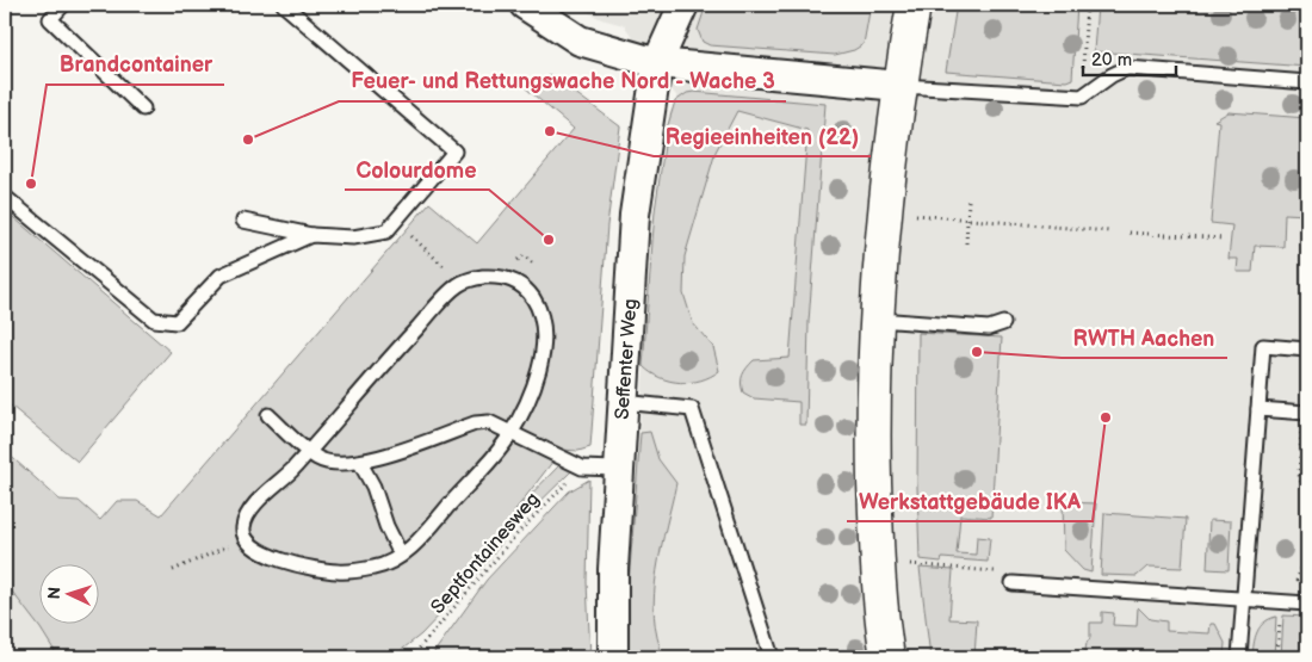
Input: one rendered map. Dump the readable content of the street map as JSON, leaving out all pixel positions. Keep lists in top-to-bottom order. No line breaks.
{"streets":{"street":["Seffenter Weg"],"path":["Septfontainesweg"]},"places":["Regieeinheiten (22)","Feuer- und Rettungswache Nord - Wache 3","Brandcontainer","Colourdome","RWTH Aachen","Werkstattgebäude IKA"],"scale_bar":"20 m","north":"left"}
